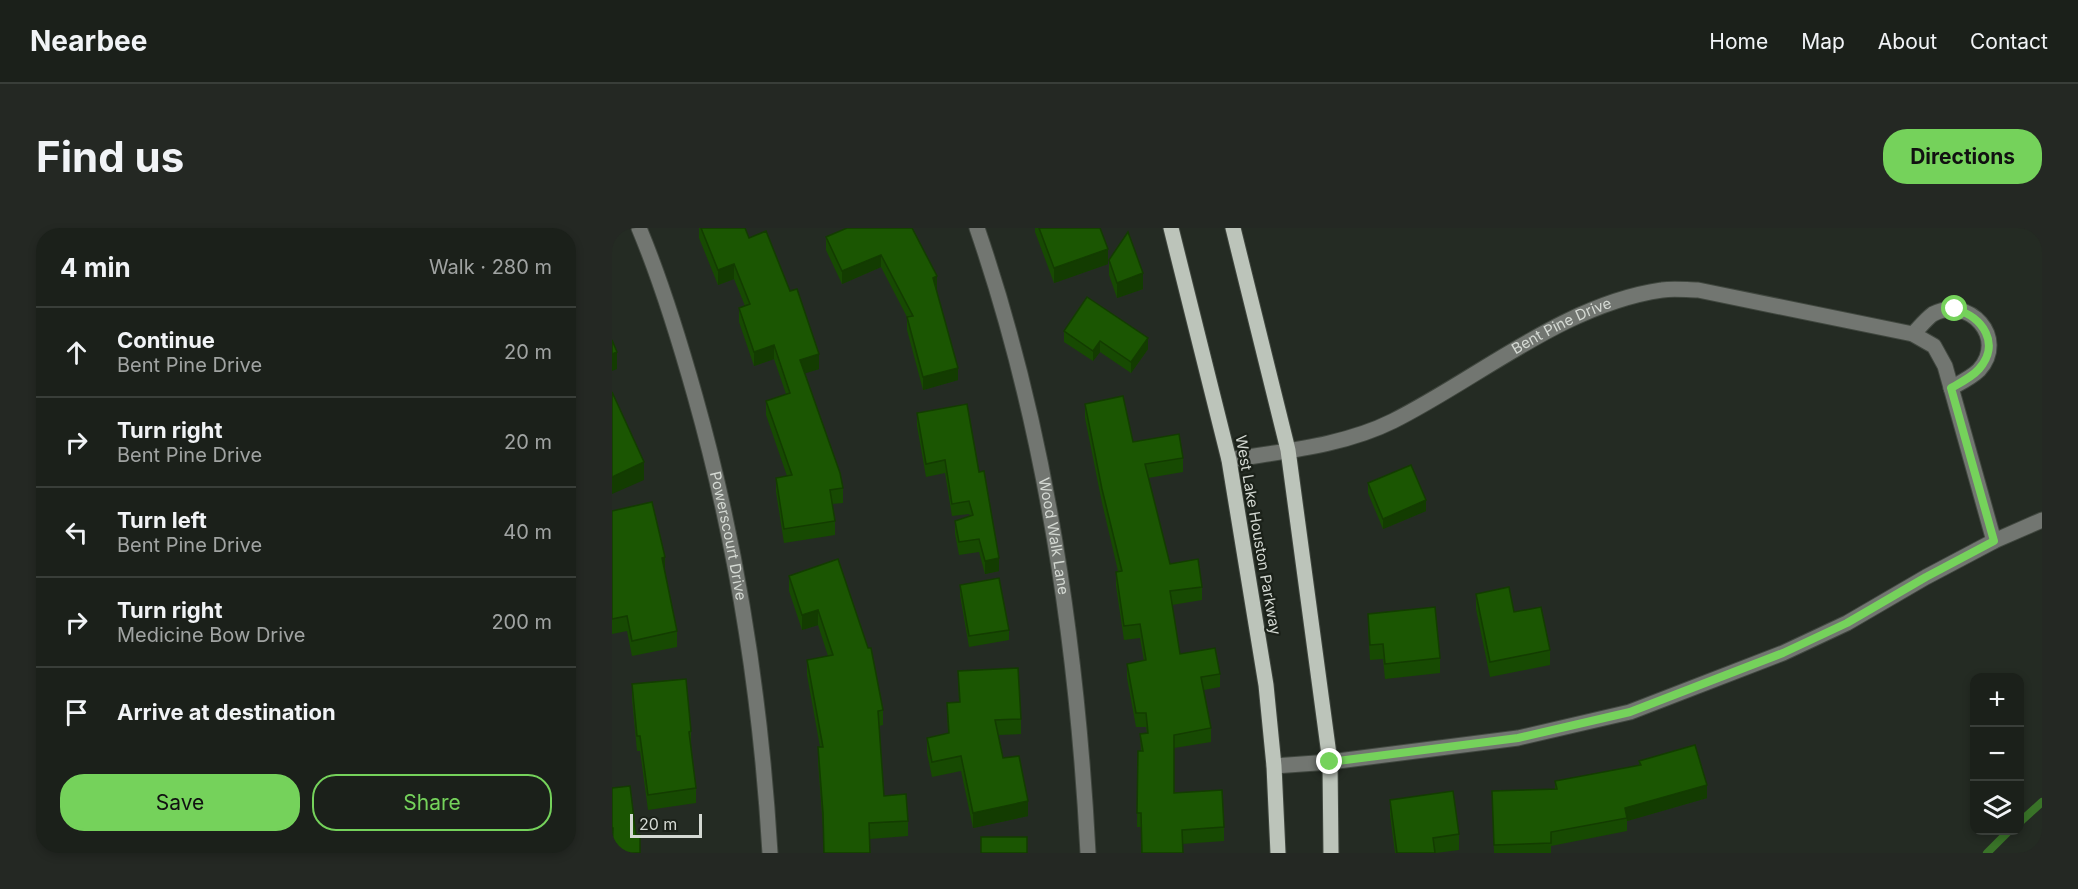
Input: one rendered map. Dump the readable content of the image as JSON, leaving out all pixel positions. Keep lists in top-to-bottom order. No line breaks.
{"streets":{"main road":["West Lake Houston Parkway"],"street":["Bent Pine Drive","Powerscourt Drive","Wood Walk Lane"]},"crossings":[["Bent Pine Drive","West Lake Houston Parkway"]],"scale_bar":"20 m","page":{"header":"Nearbee","nav":["Home","Map","About","Contact"],"buttons":["Directions",["Save","Share"]],"title":"Find us","heading":["4 min","Walk · 280 m"],"list":[["Continue","Bent Pine Drive","20 m"],["Turn right","Bent Pine Drive","20 m"],["Turn left","Bent Pine Drive","40 m"],["Turn right","Medicine Bow Drive","200 m"],"Arrive at destination"],"map_buttons":["+","−"],"scale":"20 m"}}
